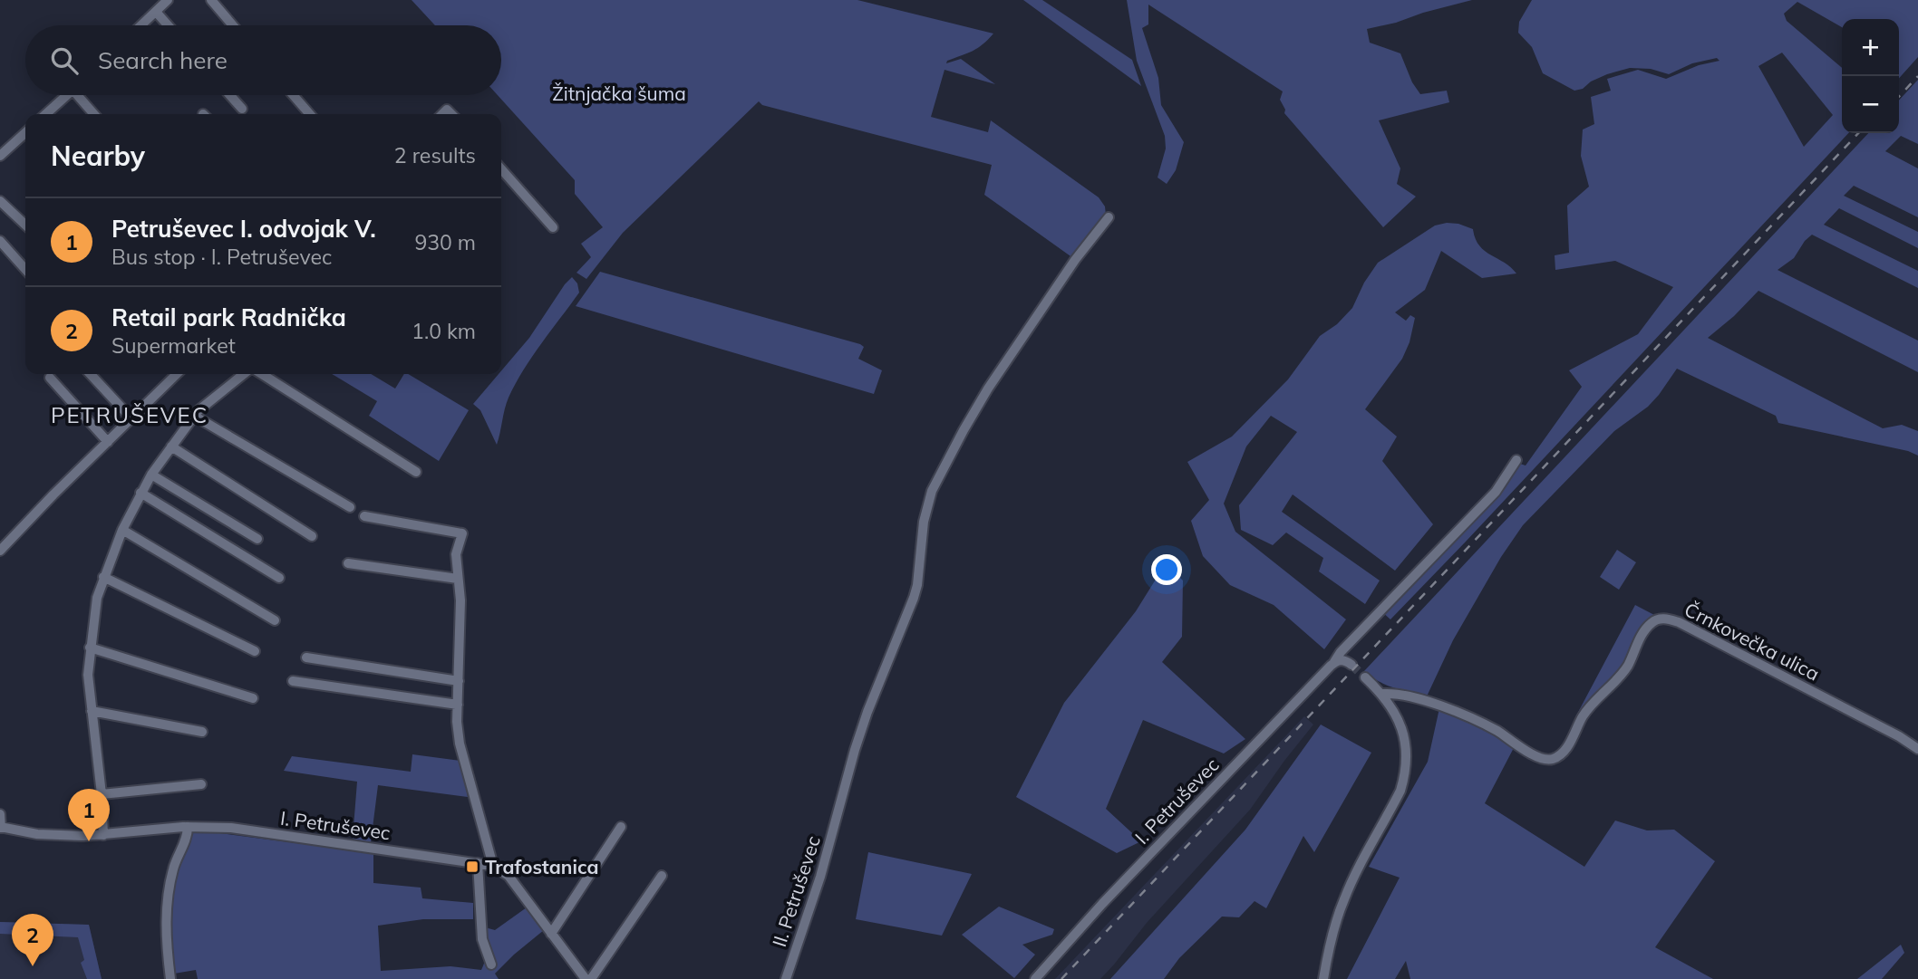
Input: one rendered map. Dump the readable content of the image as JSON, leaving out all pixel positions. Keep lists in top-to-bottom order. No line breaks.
{"streets":{"street":["Črnkovečka ulica","I. Petruševec","II. Petruševec"]},"districts":["PETRUŠEVEC"],"parks":["Žitnjačka šuma"],"places":{"transit":["Trafostanica"]},"page":{"map_buttons":["+","−"],"search":"Search here","heading":["Nearby","2 results"],"list":[{"mark":"1","name":"Petruševec I. odvojak V.","note":"Bus stop · I. Petruševec","value":"930 m"},{"mark":"2","name":"Retail park Radnička","note":"Supermarket","value":"1.0 km"}],"pins":["1","2"]}}
